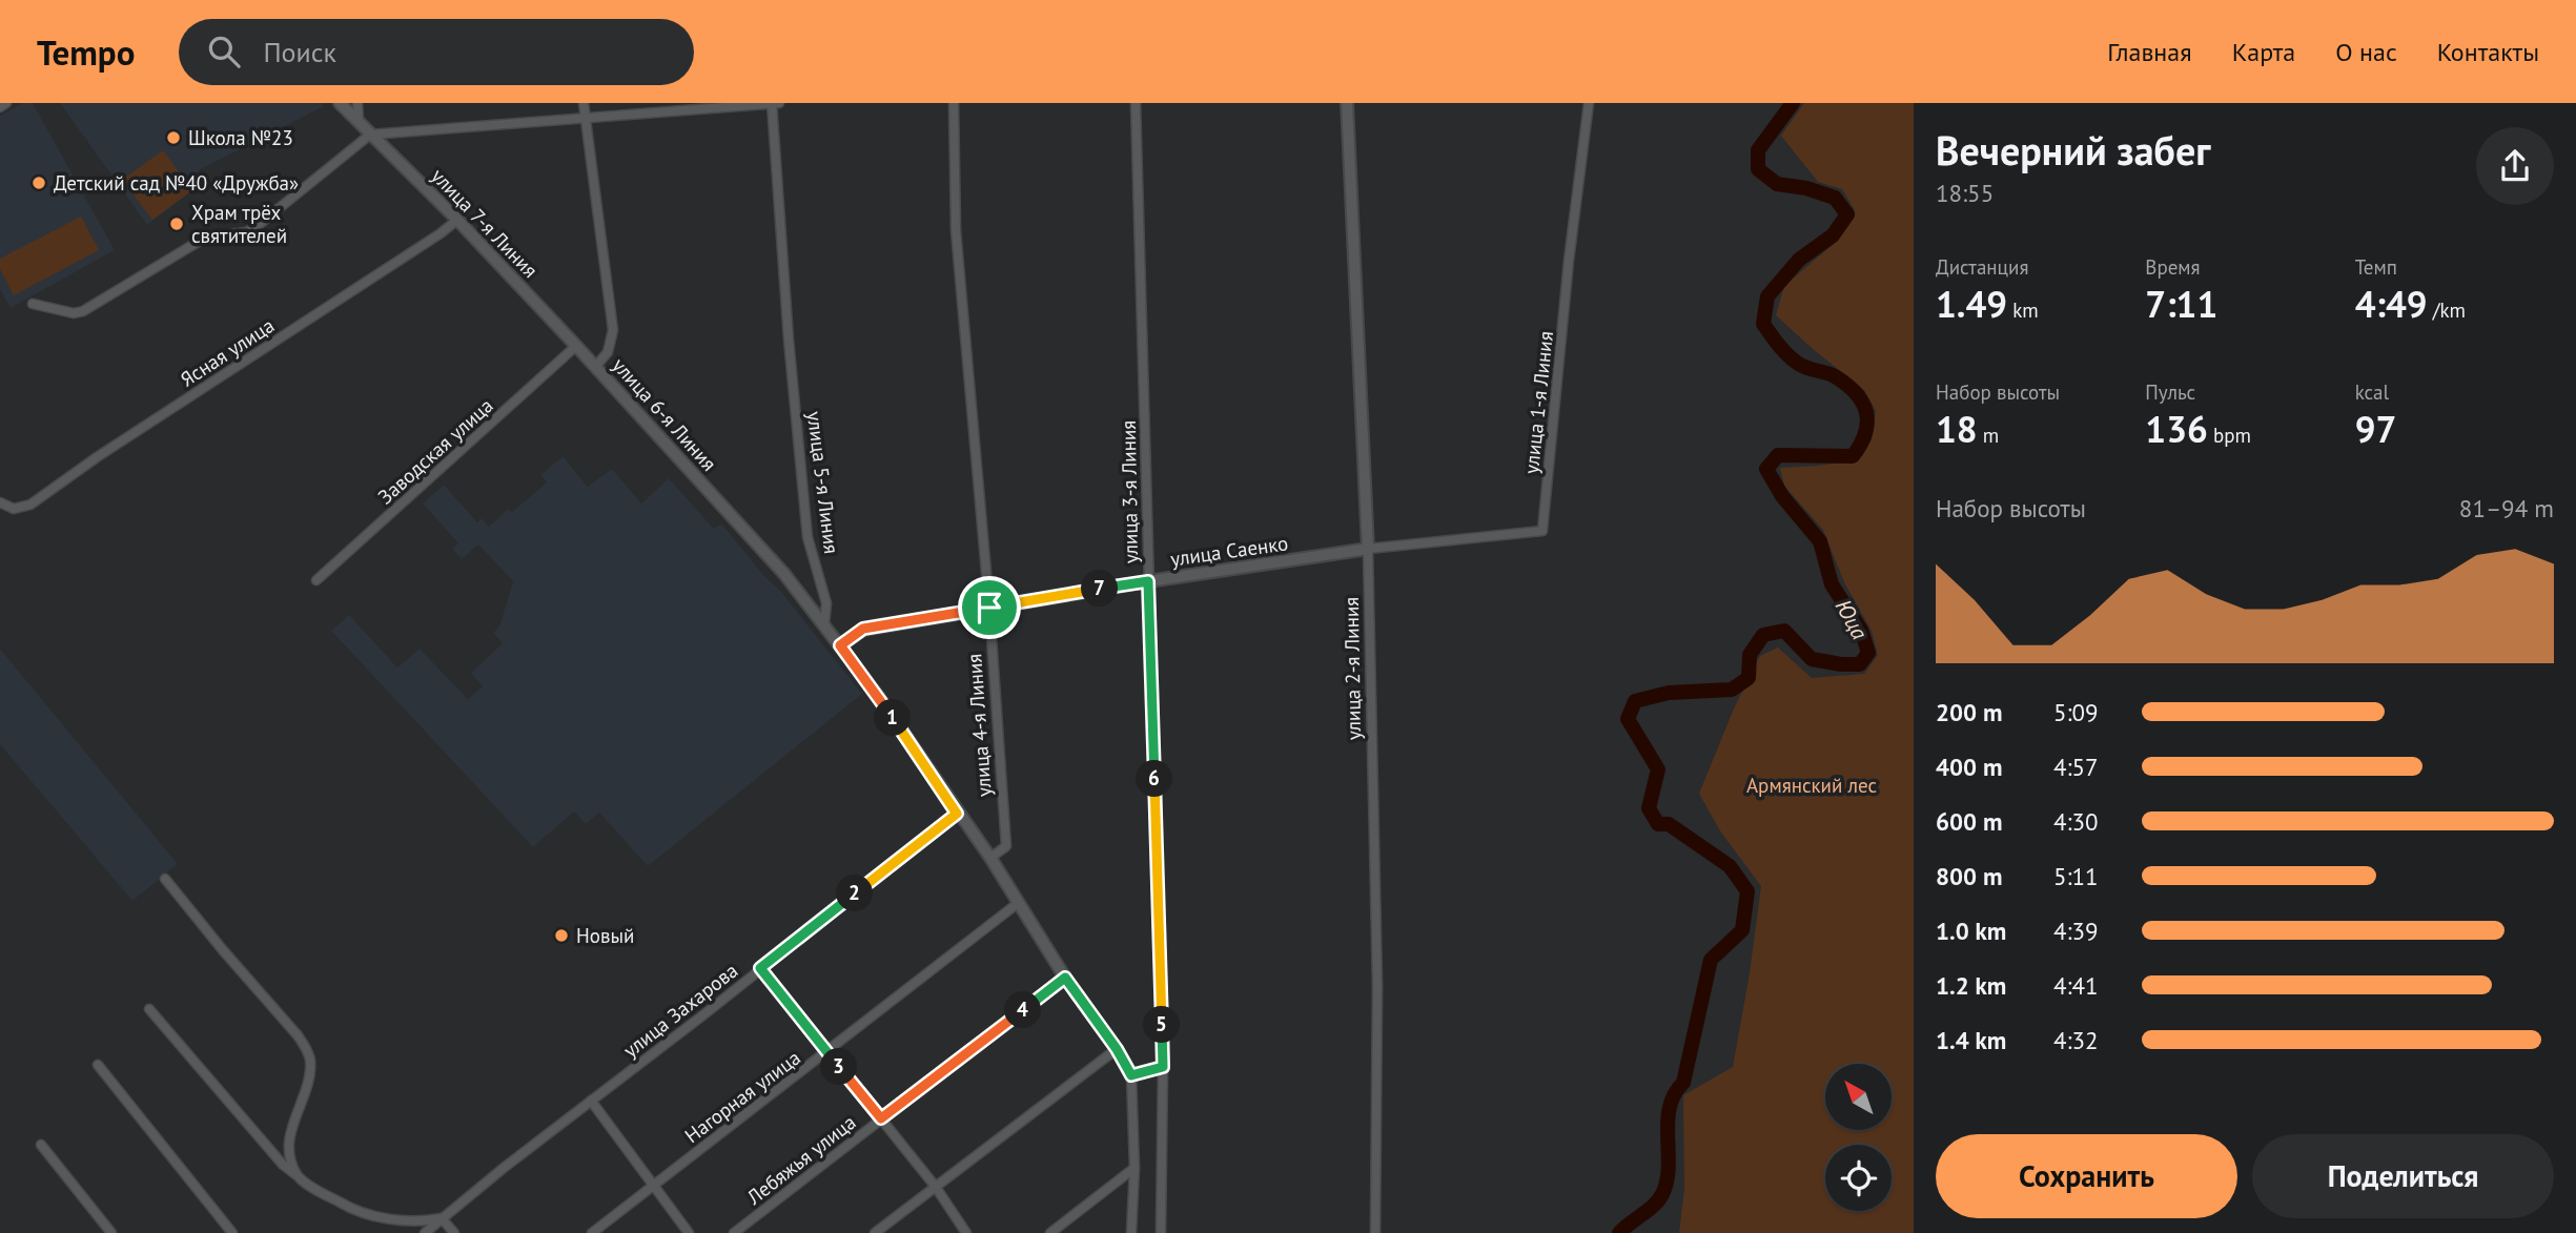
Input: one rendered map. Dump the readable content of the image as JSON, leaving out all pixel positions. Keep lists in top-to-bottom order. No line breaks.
{"streets":{"street":["улица 7-я Линия","Ясная улица","улица 1-я Линия","улица 6-я Линия","Заводская улица","улица 5-я Линия","улица 3-я Линия","улица Саенко","улица 2-я Линия","улица 4-я Линия","улица Захарова","Нагорная улица","Лебяжья улица"]},"crossings":[["улица 7-я Линия","Ясная улица"],["улица 7-я Линия","улица 6-я Линия"],["улица 7-я Линия","Заводская улица"],["улица 1-я Линия","улица Саенко"],["улица 1-я Линия","улица 2-я Линия"],["улица 6-я Линия","улица 5-я Линия"],["улица 3-я Линия","улица Саенко"],["улица Саенко","улица 2-я Линия"],["улица Саенко","улица 4-я Линия"]],"water":["Юца"],"parks":["Армянский лес"],"places":["Школа №23","Детский сад №40 «Дружба»","Храм трёх святителей","Новый"],"north":"top left","page":{"header":"Tempo","search":"Поиск","nav":["Главная","Карта","О нас","Контакты"],"heading":["Вечерний забег","18:55"],"stats":[["Дистанция","1.49 km"],["Время","7:11"],["Темп","4:49 /km"],["Набор высоты","18 m"],["Пульс","136 bpm"],["kcal","97"]],"chart":["Набор высоты","81–94 m"],"pins":["7","1","6","2","4","5","3"],"list":[{"name":"200 m","note":"5:09"},{"name":"400 m","note":"4:57"},{"name":"600 m","note":"4:30"},{"name":"800 m","note":"5:11"},{"name":"1.0 km","note":"4:39"},{"name":"1.2 km","note":"4:41"},{"name":"1.4 km","note":"4:32"}],"buttons":["Сохранить","Поделиться"]}}
